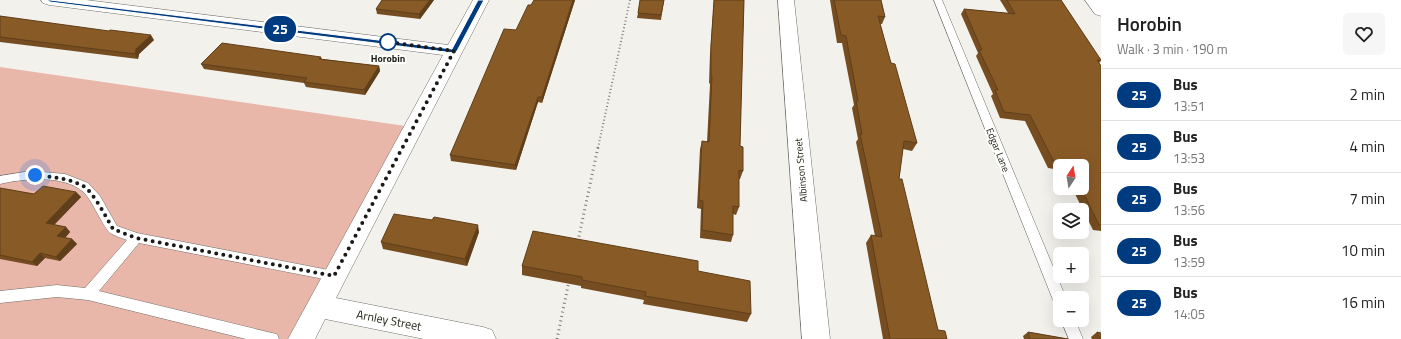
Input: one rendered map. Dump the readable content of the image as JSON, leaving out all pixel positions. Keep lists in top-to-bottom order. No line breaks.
{"streets":{"street":["Albinson Street","Arnley Street"],"lane":["Edgar Lane"]},"places":["Horobin"],"lines":["bus line 25"],"north":"top","page":{"on_map":"25","heading":["Horobin","Walk · 3 min · 190 m"],"list":[{"mark":"25","name":"Bus","note":"13:51","value":"2 min"},{"mark":"25","name":"Bus","note":"13:53","value":"4 min"},{"mark":"25","name":"Bus","note":"13:56","value":"7 min"},{"mark":"25","name":"Bus","note":"13:59","value":"10 min"},{"mark":"25","name":"Bus","note":"14:05","value":"16 min"}],"map_buttons":["+","−"]}}
